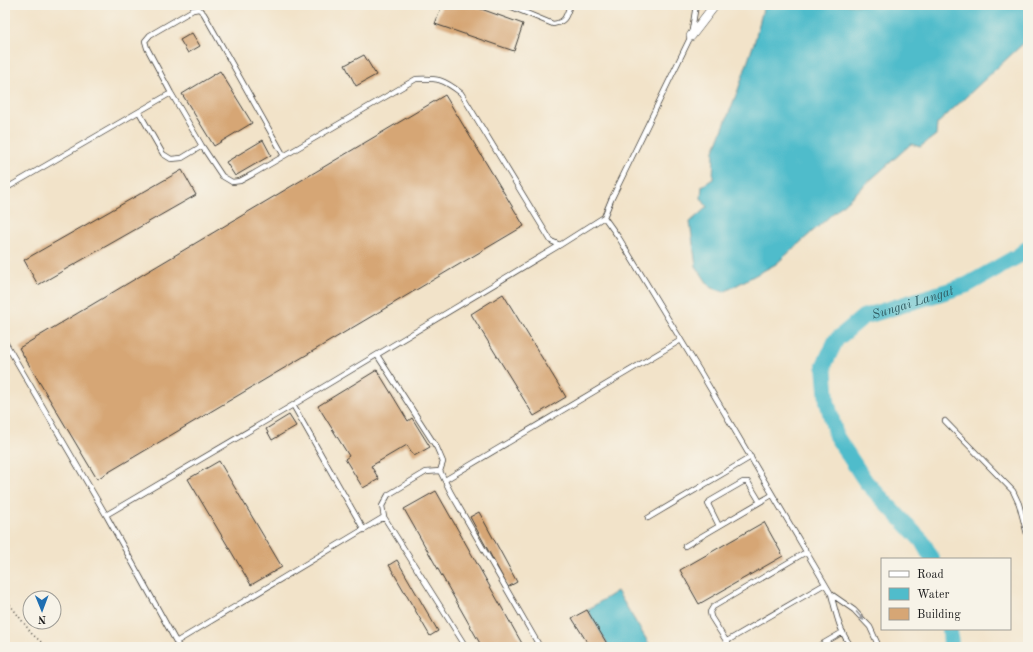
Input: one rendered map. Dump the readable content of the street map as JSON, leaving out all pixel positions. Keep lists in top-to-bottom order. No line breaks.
{"water":["Sungai Langat"],"legend":["Road","Water","Building"],"north":"bottom"}
